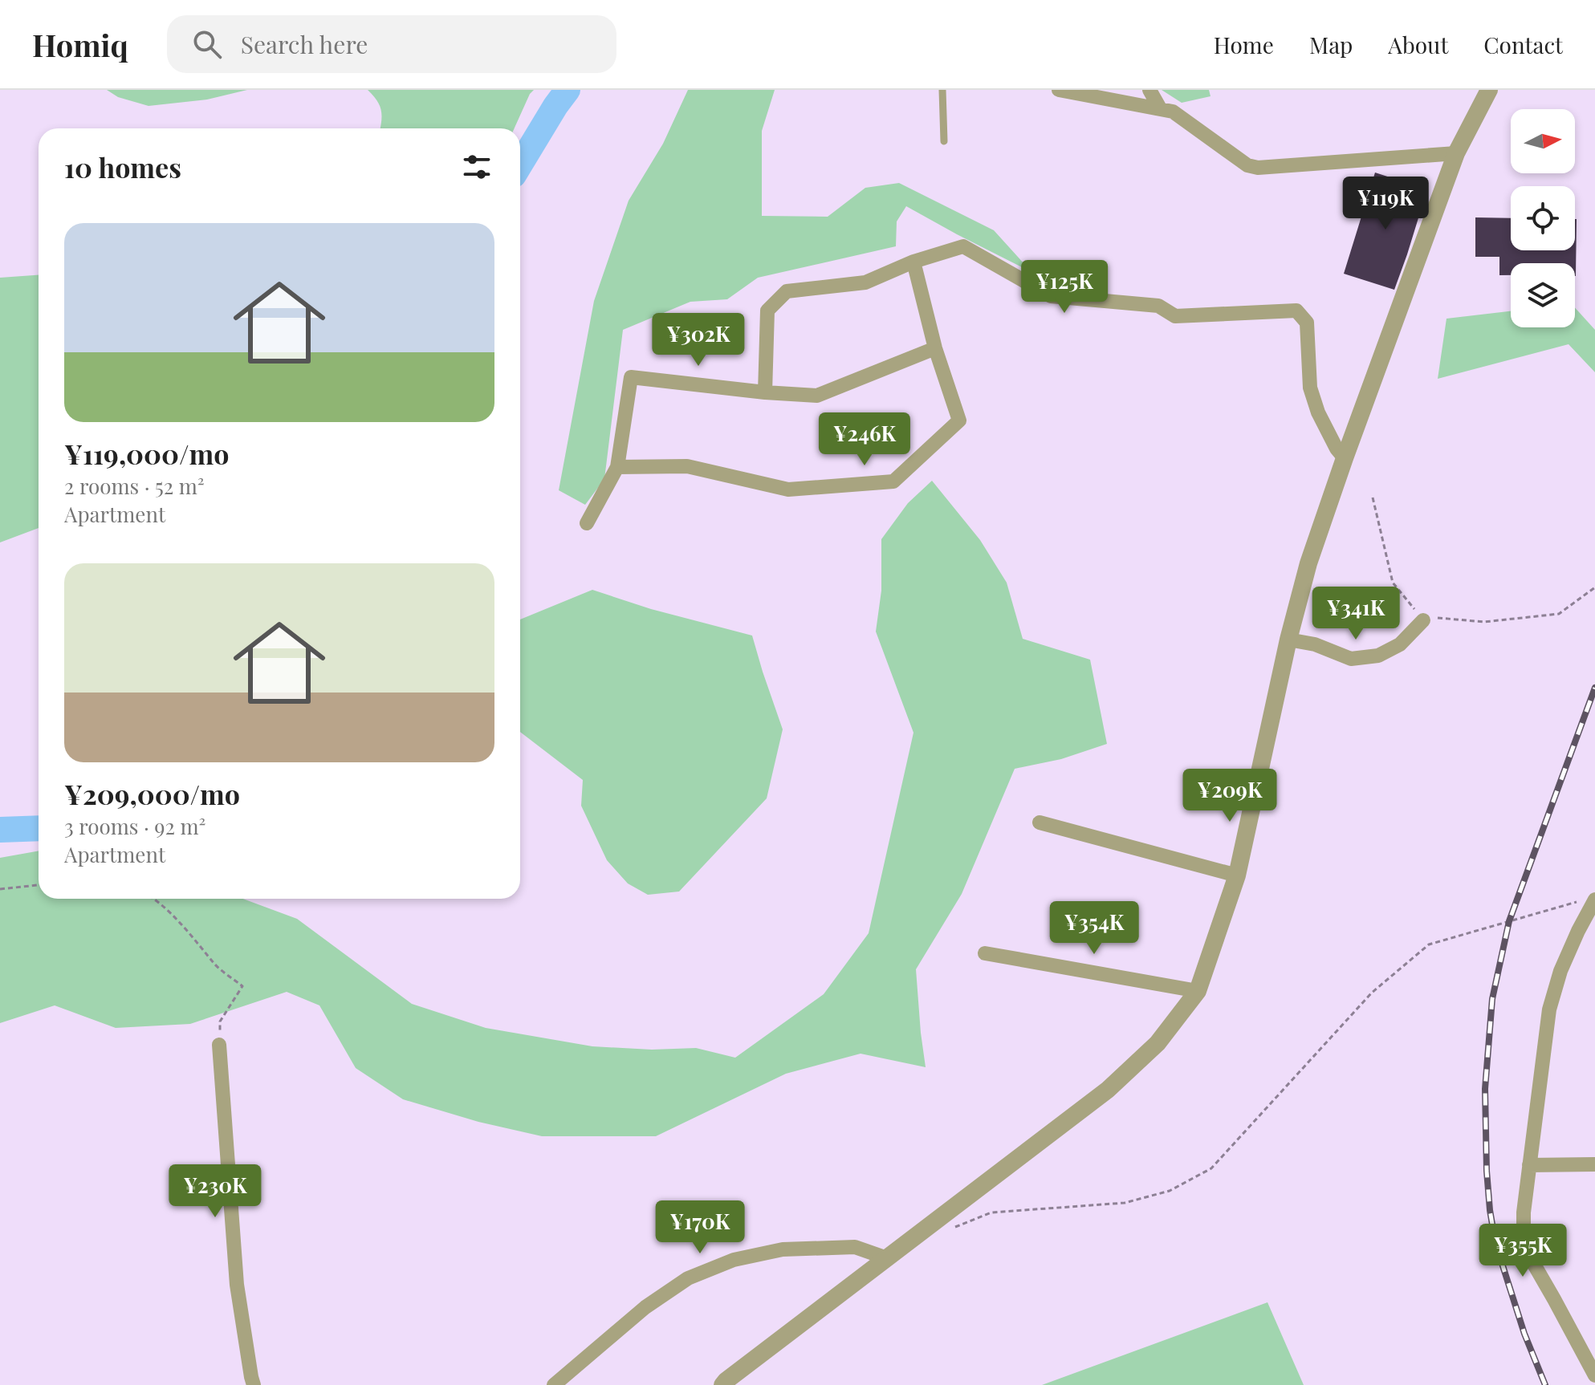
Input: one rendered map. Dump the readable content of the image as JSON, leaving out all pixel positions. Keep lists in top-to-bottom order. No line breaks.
{"north":"right","page":{"header":"Homiq","search":"Search here","nav":["Home","Map","About","Contact"],"heading":"10 homes","price":["¥119K","¥125K","¥302K","¥246K","¥341K","¥209K","¥354K","¥230K","¥170K","¥355K"],"list":[{"name":"¥119,000/mo","note":"2 rooms · 52 m² · Apartment"},{"name":"¥209,000/mo","note":"3 rooms · 92 m² · Apartment"}]}}
